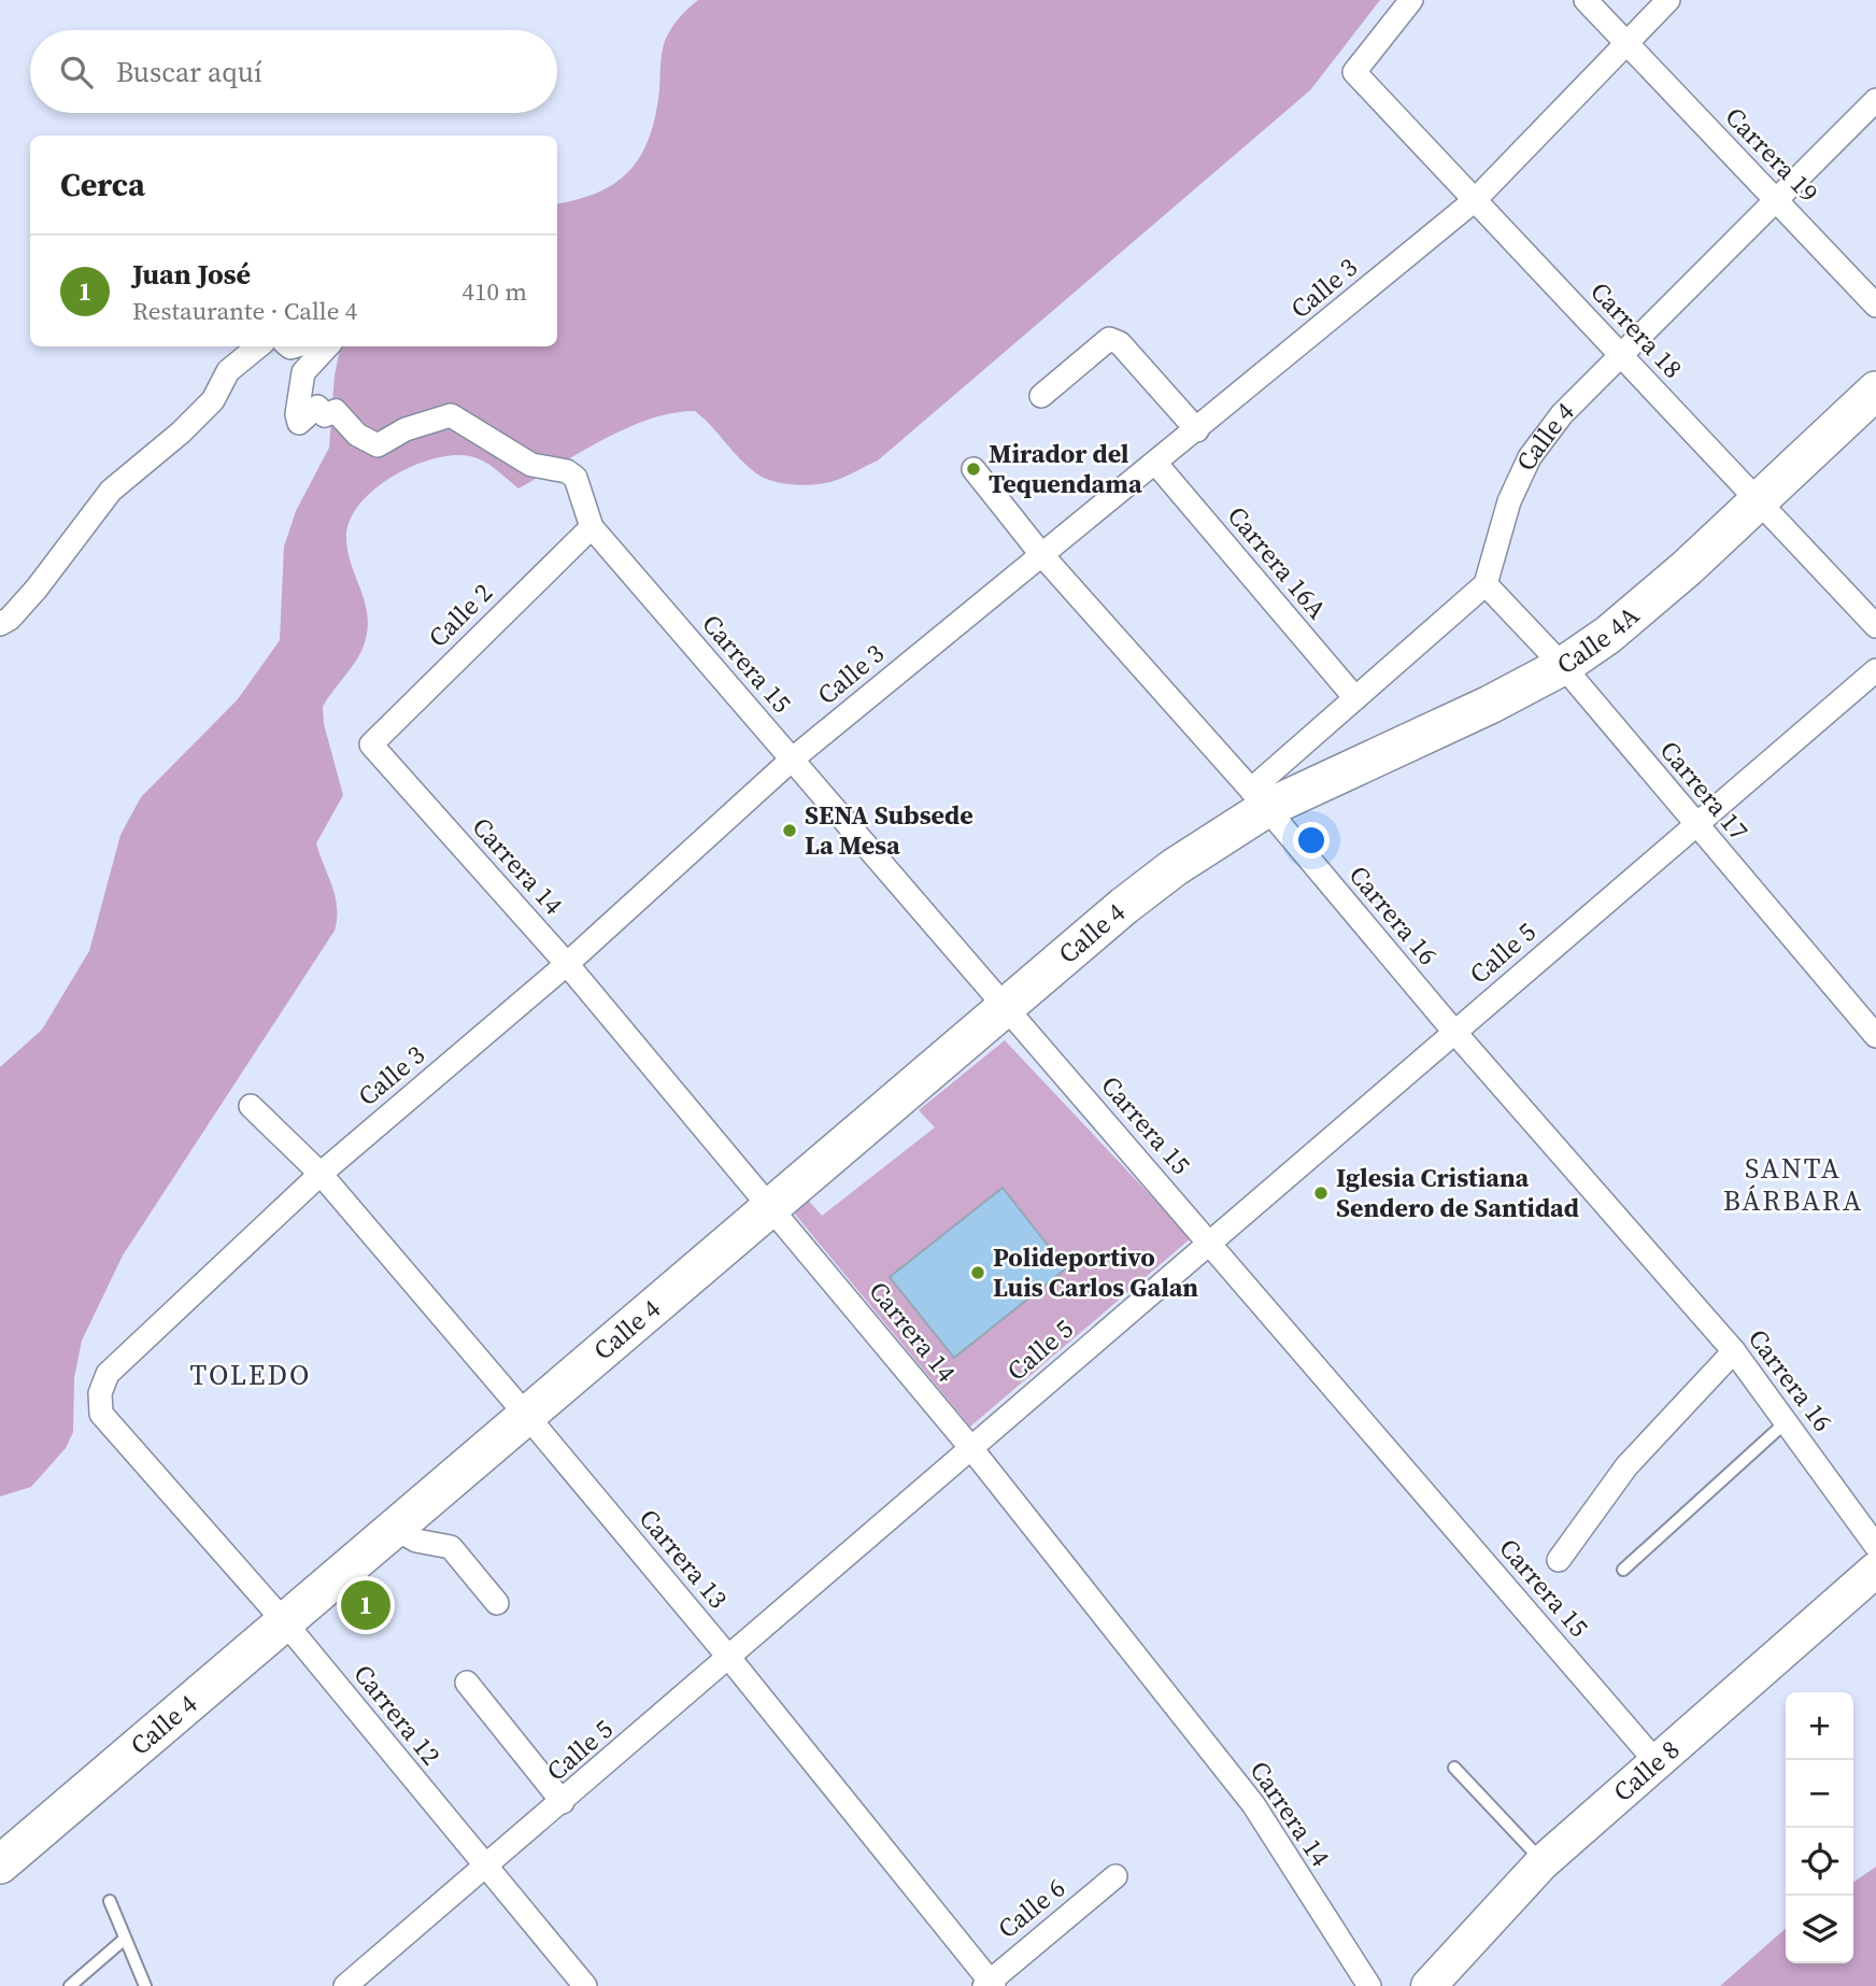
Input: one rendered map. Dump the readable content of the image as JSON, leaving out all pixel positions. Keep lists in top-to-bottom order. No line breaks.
{"streets":{"main road":["Calle 4","Calle 4A","Calle 8"],"street":["Carrera 19","Calle 3","Carrera 18","Carrera 16A","Calle 2","Carrera 15","Carrera 17","Carrera 14","Carrera 16","Calle 5","Carrera 13","Carrera 12","Calle 6"]},"crossings":[["Carrera 19","Calle 3"],["Carrera 19","Calle 4"],["Calle 3","Carrera 18"],["Calle 3","Carrera 16A"],["Calle 3","Carrera 15"],["Calle 3","Carrera 14"],["Calle 3","Carrera 16"],["Calle 3","Carrera 13"],["Calle 3","Carrera 12"],["Carrera 18","Calle 4"],["Carrera 18","Calle 4A"],["Calle 4","Carrera 16A"],["Calle 4","Calle 4A"],["Calle 4","Carrera 15"],["Calle 4","Carrera 17"],["Calle 4","Carrera 14"],["Calle 4","Carrera 16"],["Calle 4","Carrera 13"],["Calle 4","Carrera 12"],["Calle 2","Carrera 15"],["Calle 2","Carrera 14"],["Calle 4A","Carrera 17"],["Calle 4A","Carrera 16"],["Carrera 15","Calle 5"],["Carrera 15","Calle 8"],["Carrera 17","Calle 5"],["Carrera 14","Calle 5"],["Carrera 16","Calle 5"],["Calle 5","Carrera 13"],["Calle 5","Carrera 12"],["Carrera 13","Calle 6"]],"districts":["SANTA BÁRBARA","TOLEDO"],"places":["Mirador del Tequendama","SENA Subsede La Mesa","Iglesia Cristiana Sendero de Santidad","Polideportivo Luis Carlos Galan"],"page":{"search":"Buscar aquí","heading":"Cerca","list":[{"mark":"1","name":"Juan José","note":"Restaurante · Calle 4","value":"410 m"}],"pins":"1","map_buttons":["+","−"]}}
